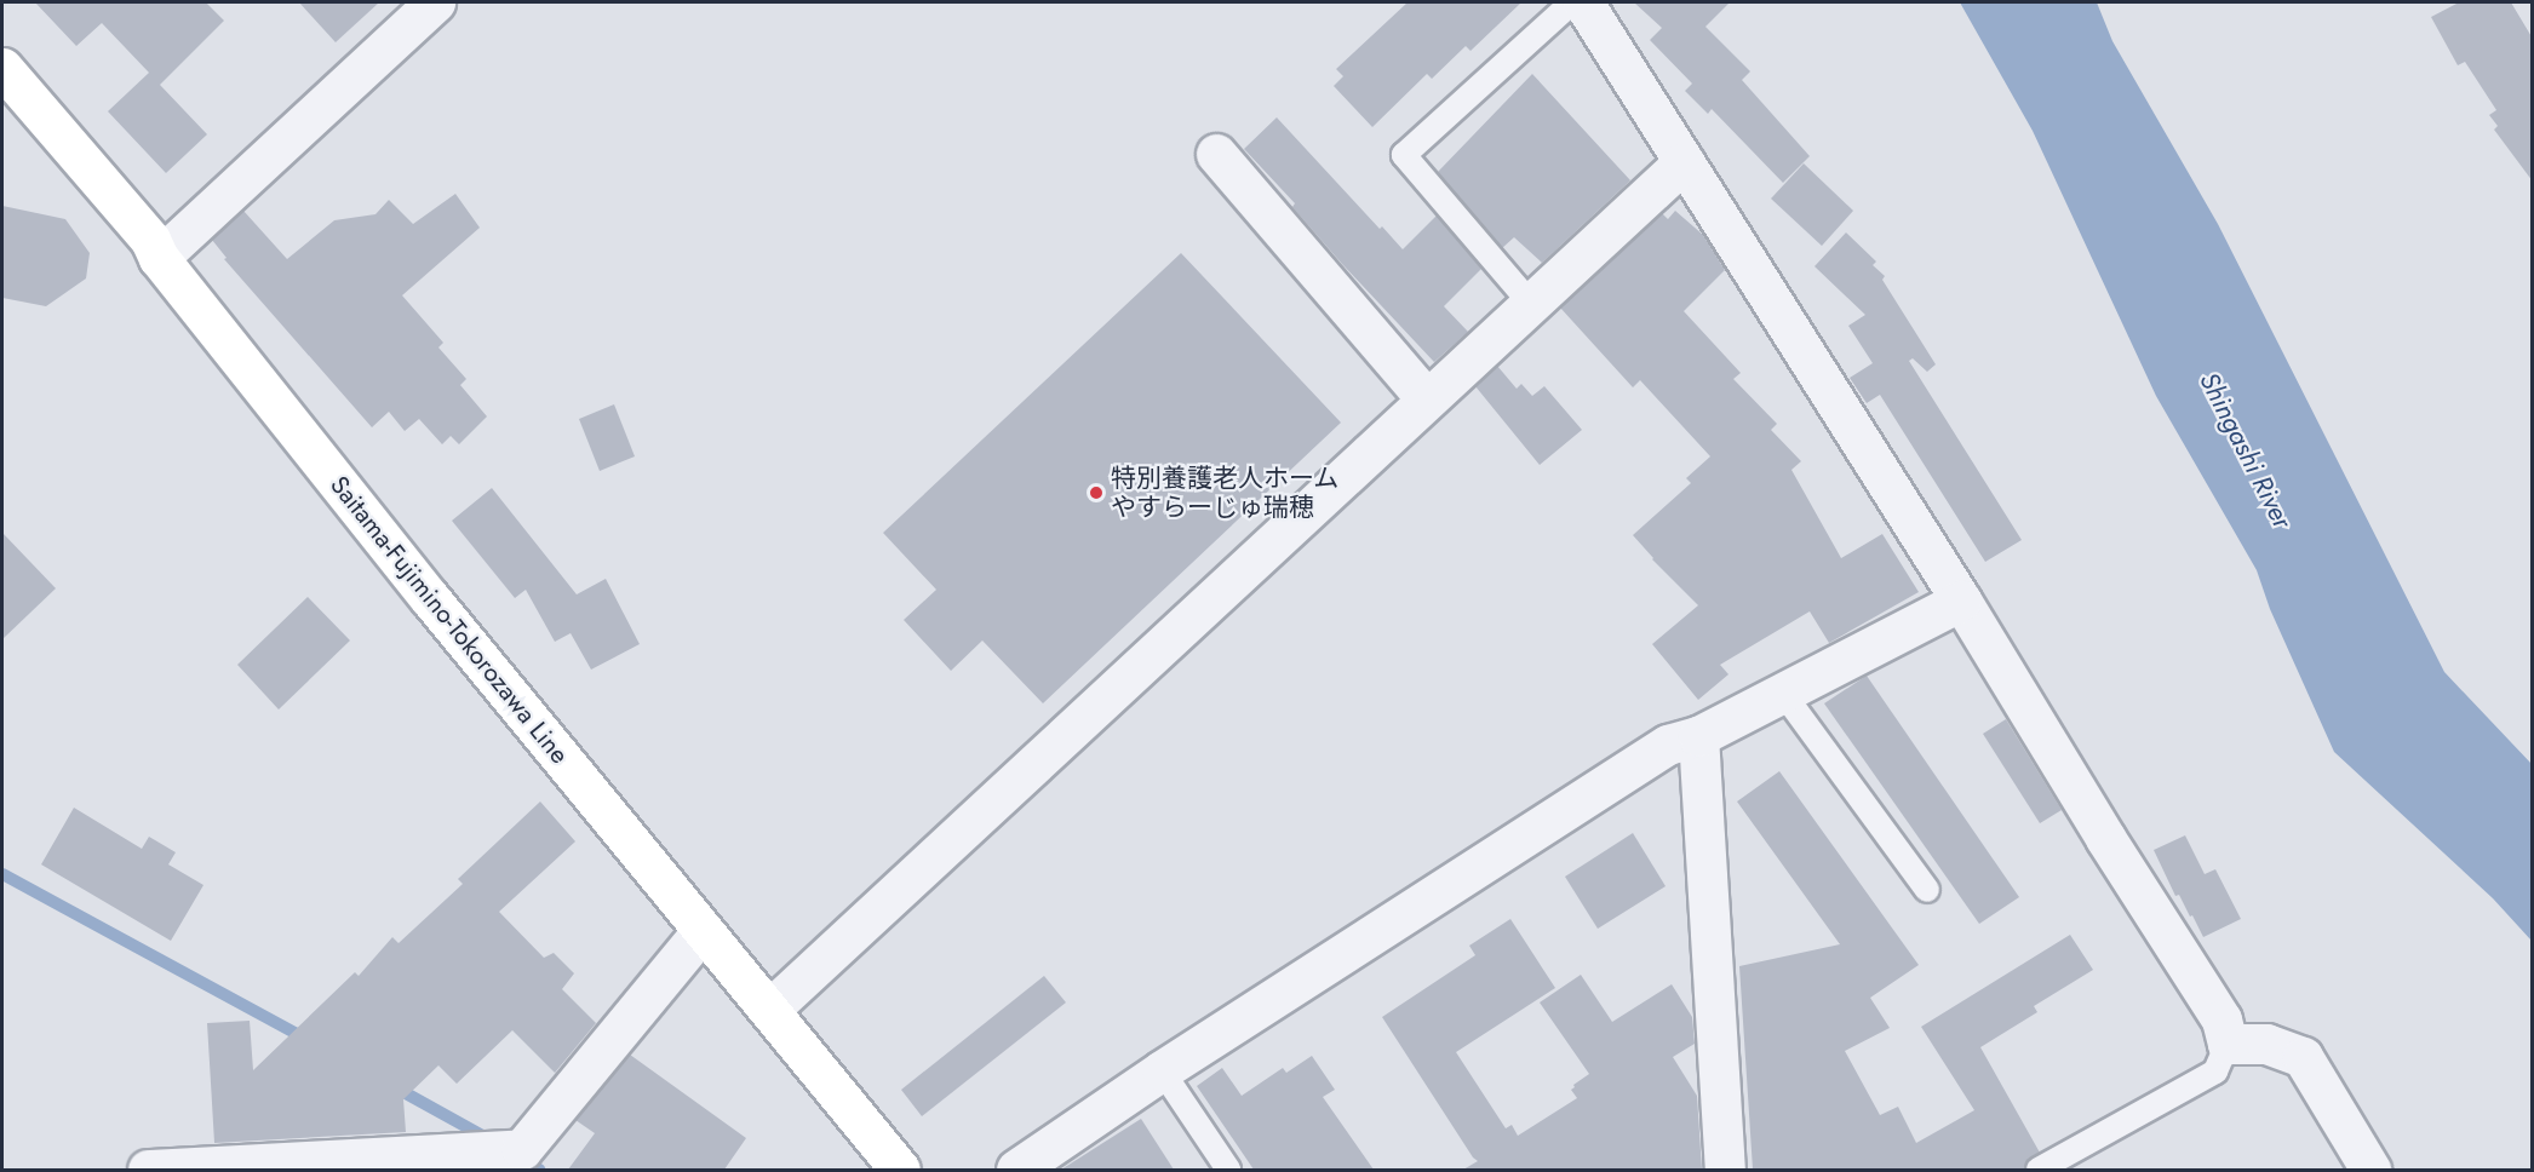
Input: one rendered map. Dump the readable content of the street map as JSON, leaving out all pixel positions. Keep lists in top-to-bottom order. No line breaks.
{"streets":{"main road":["Saitama-Fujimino-Tokorozawa Line"]},"water":["Shingashi River"],"places":["特別養護老人ホーム やすらーじゅ瑞穂"]}
